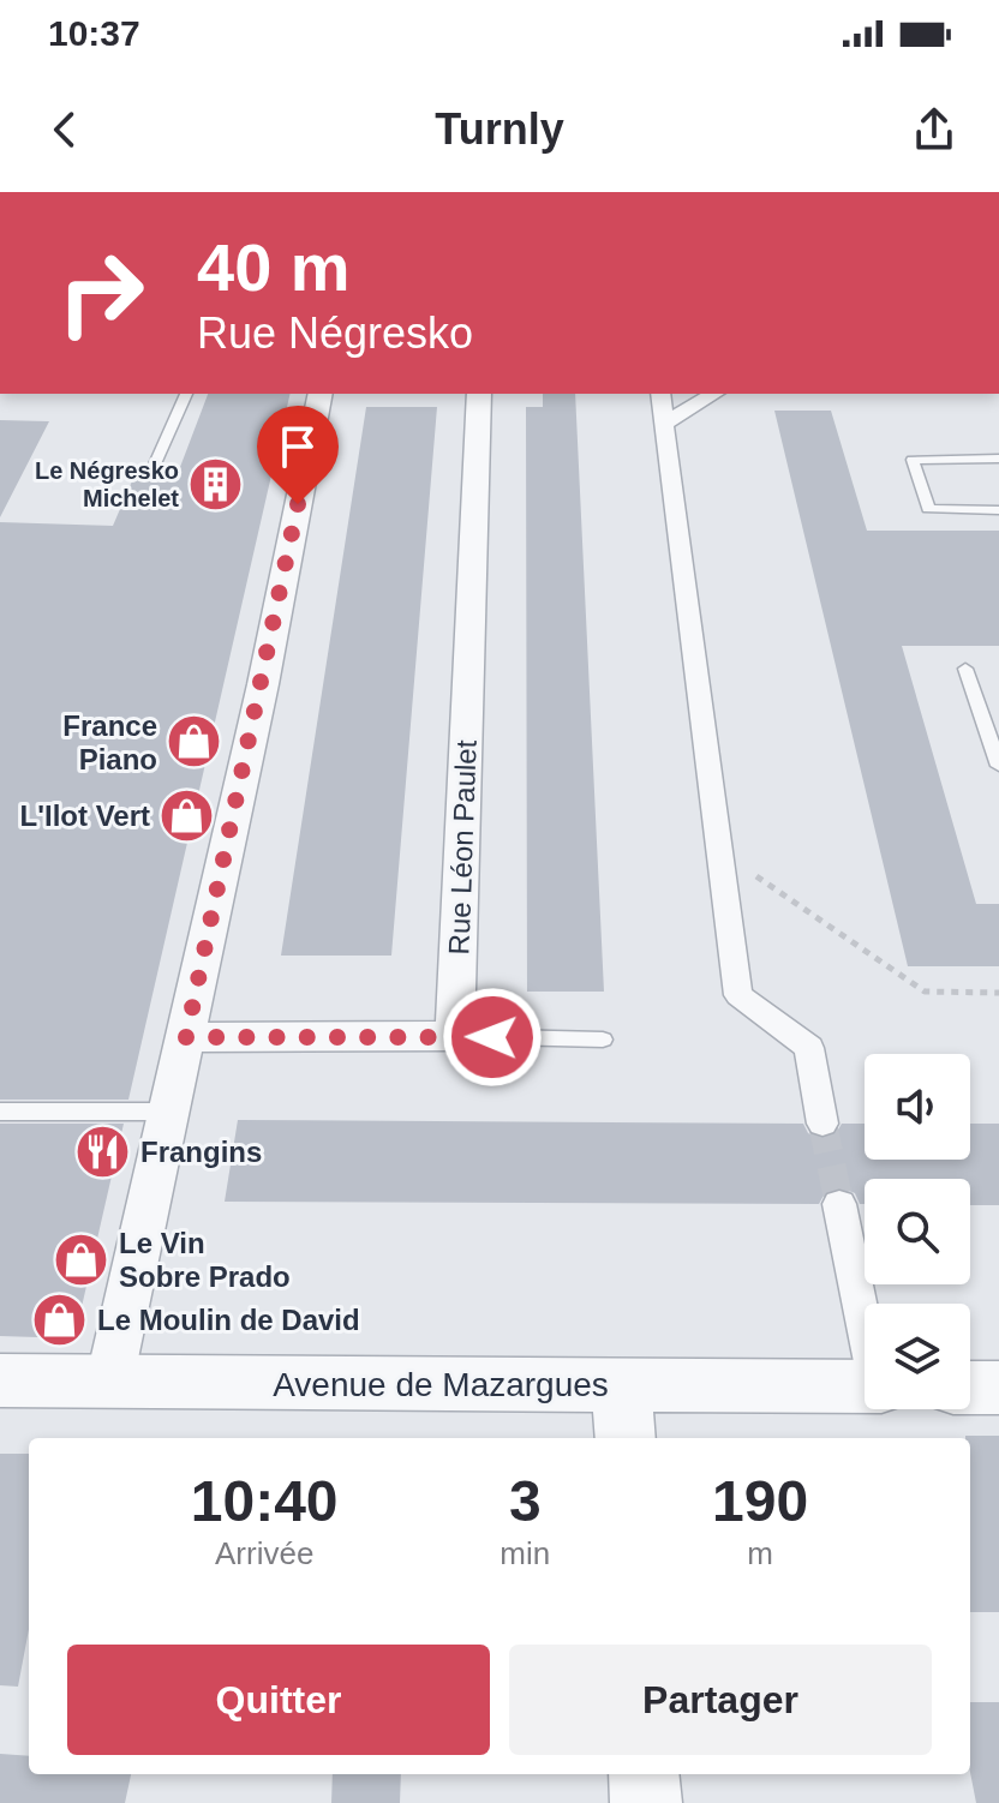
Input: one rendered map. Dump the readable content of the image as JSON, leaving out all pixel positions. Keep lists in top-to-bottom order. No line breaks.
{"streets":{"street":["Rue Léon Paulet","Avenue de Mazargues"]},"places":{"building":["Le Négresko Michelet"],"shop":["France Piano","L'Ilot Vert","Le Vin Sobre Prado","Le Moulin de David"],"restaurant":["Frangins"]},"page":{"status":"10:37","header":"Turnly","turn":["40 m","Rue Négresko"],"eta":["10:40","Arrivée","3","min","190","m"],"buttons":["Quitter","Partager"]}}
